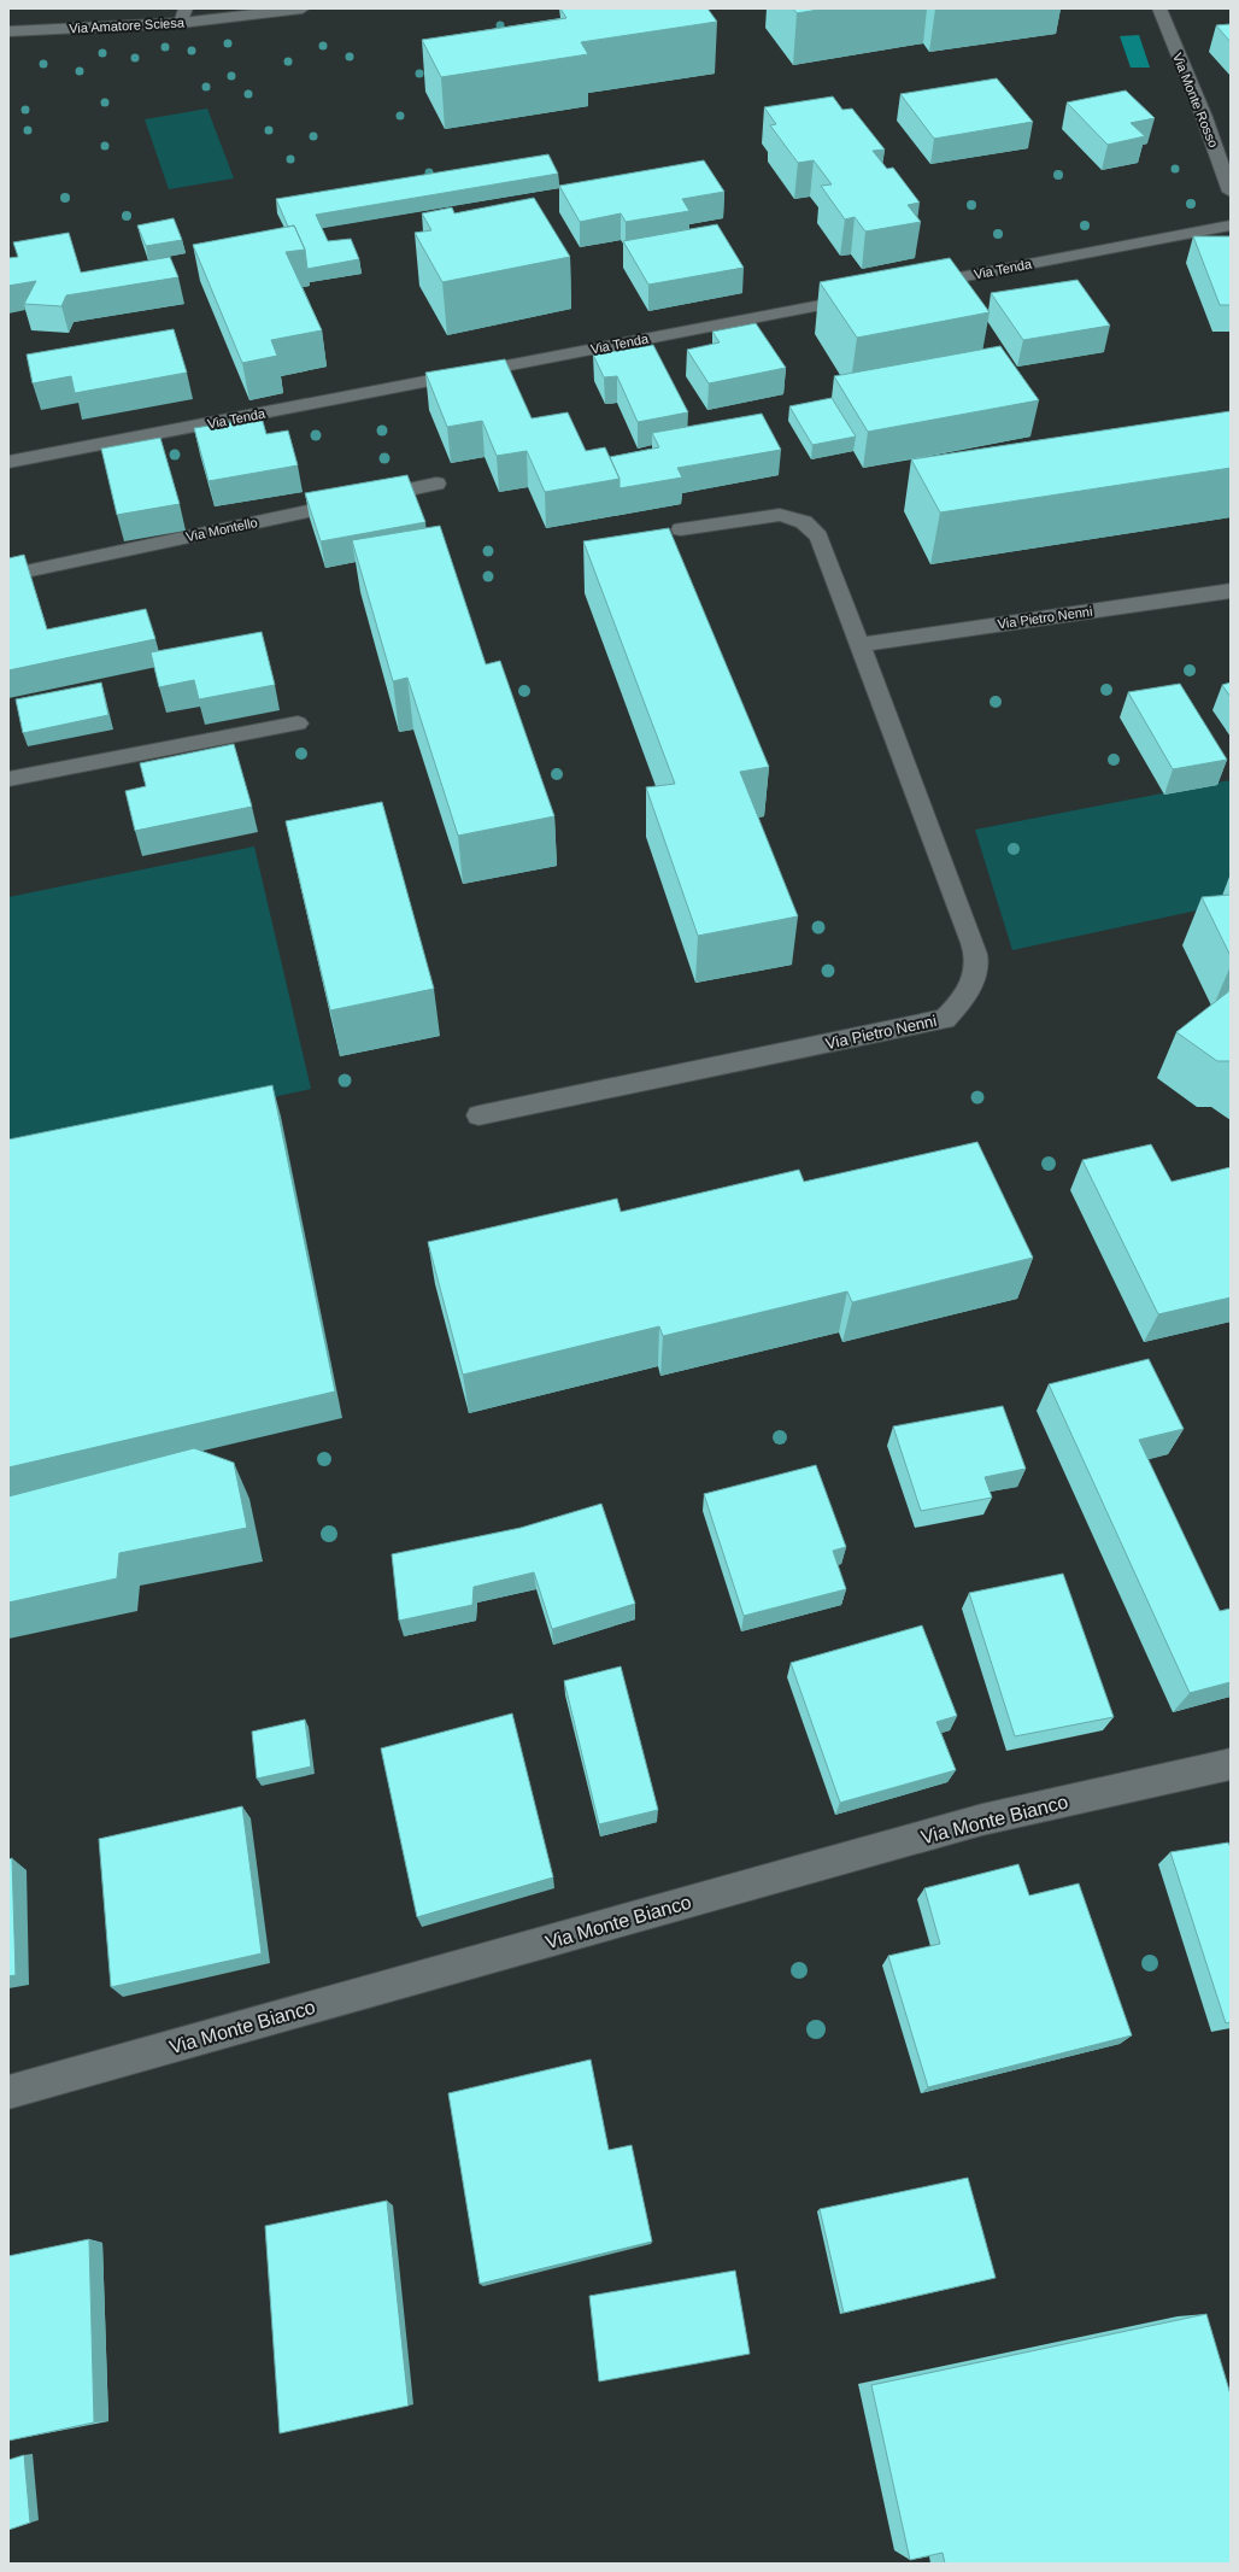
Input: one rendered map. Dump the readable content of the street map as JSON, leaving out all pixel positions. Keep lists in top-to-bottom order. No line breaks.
{"streets":{"street":["Via Amatore Sciesa","Via Monte Rosso","Via Tenda","Via Montello","Via Pietro Nenni","Via Monte Bianco"]}}
